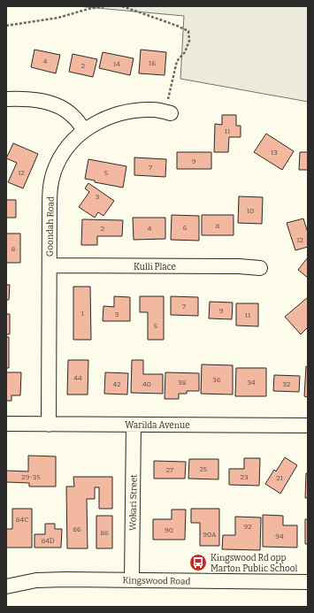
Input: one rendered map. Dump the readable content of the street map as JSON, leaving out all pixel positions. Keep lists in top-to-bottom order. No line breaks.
{"streets":{"street":["Goondah Road","Kulli Place","Warilda Avenue","Wokari Street","Kingswood Road"]},"crossings":[["Goondah Road","Kulli Place"],["Goondah Road","Warilda Avenue"],["Warilda Avenue","Wokari Street"],["Wokari Street","Kingswood Road"]],"places":{"bus stop":["Kingswood Rd opp Marton Public School"]},"house_numbers":["4","16","14","2","11","13","9","7","12","5","3","10","8","6","2","4","12","8","7","9","1","3","11","5","44","36","38","34","42","40","32","25","27","29-35","23","21","84C","92","86","90","86","90A","94","84D"]}
